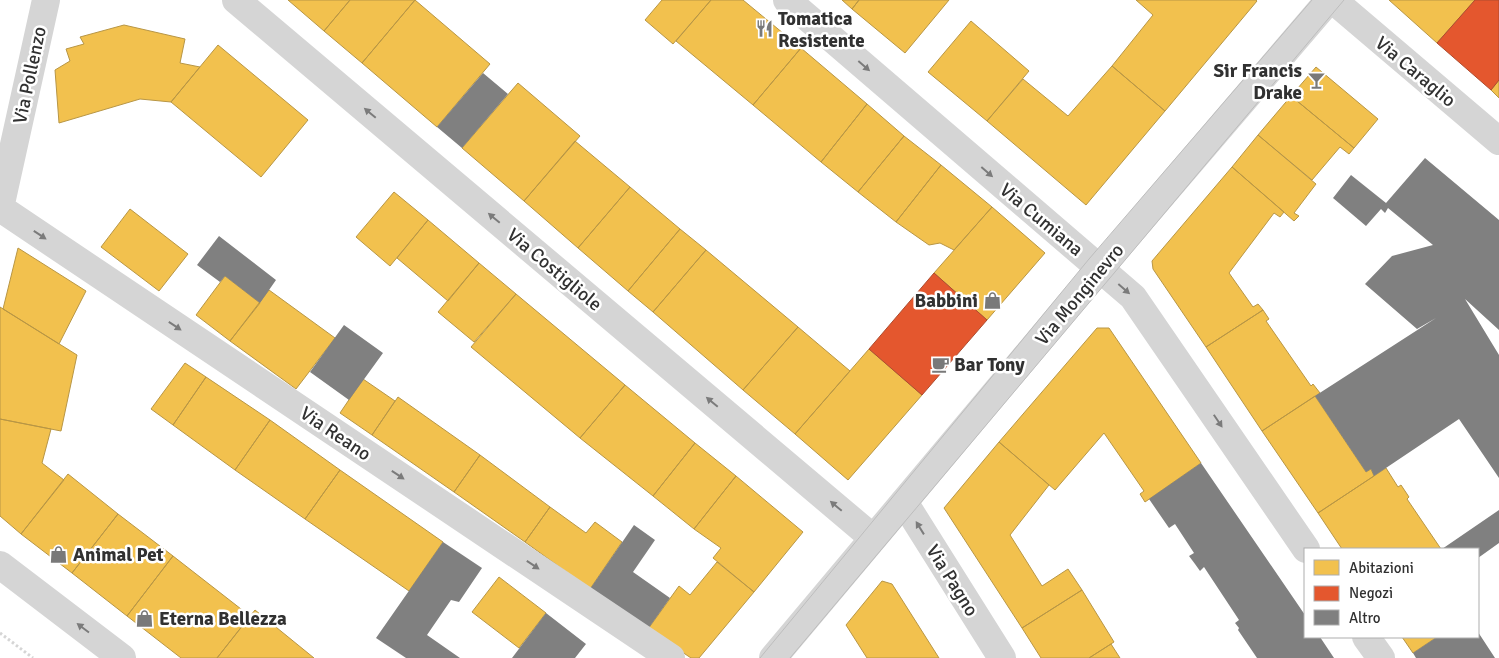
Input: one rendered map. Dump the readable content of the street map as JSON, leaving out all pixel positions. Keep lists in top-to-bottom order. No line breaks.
{"streets":{"street":["Via Caraglio","Via Pollenzo","Via Cumiana","Via Costigliole","Via Monginevro","Via Reano","Via Pagno"]},"crossings":[["Via Pollenzo","Via Reano"],["Via Cumiana","Via Monginevro"],["Via Costigliole","Via Monginevro"],["Via Monginevro","Via Pagno"]],"one_way":["Via Cumiana","Via Costigliole","Via Reano","Via Pagno"],"places":{"restaurant":["Tomatica Resistente"],"bar":["Sir Francis Drake"],"shop":["Babbini","Animal Pet","Eterna Bellezza"],"cafe":["Bar Tony"]},"legend":["Abitazioni","Negozi","Altro"]}
